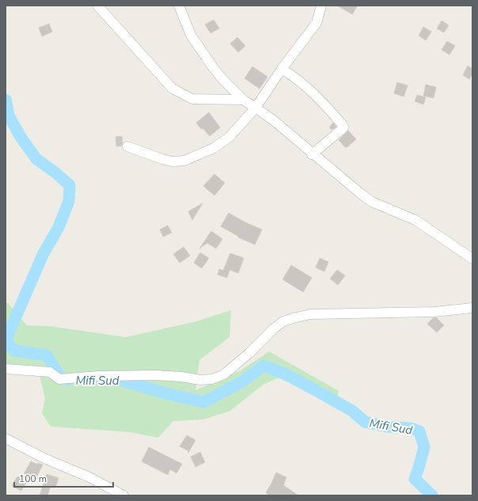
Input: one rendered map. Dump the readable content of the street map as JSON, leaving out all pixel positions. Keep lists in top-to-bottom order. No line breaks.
{"water":["Mifi Sud"],"scale_bar":"100 m"}
